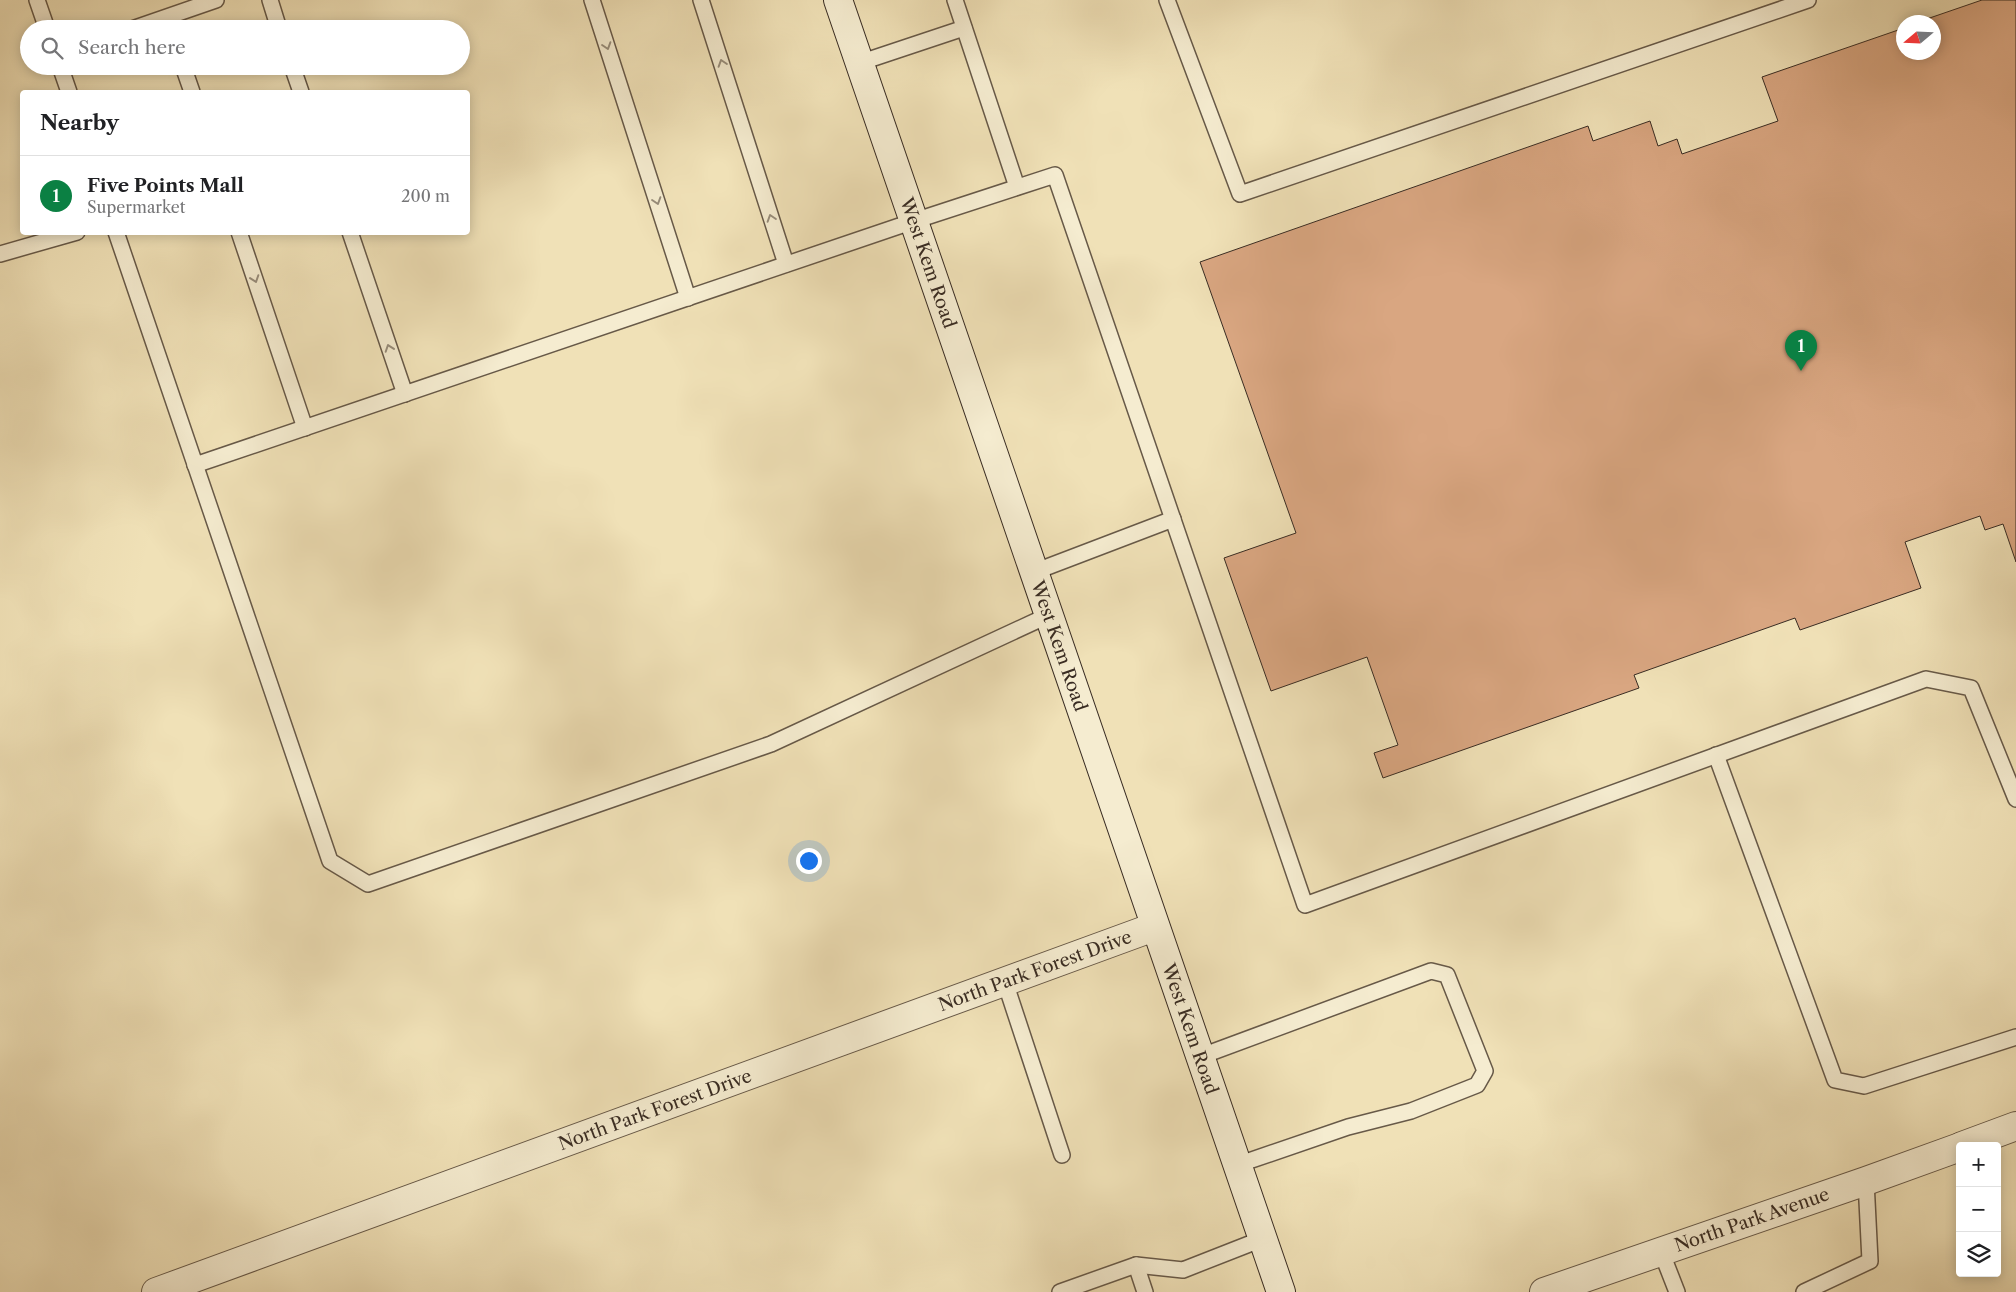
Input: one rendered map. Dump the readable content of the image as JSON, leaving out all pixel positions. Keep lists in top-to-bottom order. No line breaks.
{"streets":{"street":["West Kem Road","North Park Forest Drive","North Park Avenue"]},"crossings":[["West Kem Road","North Park Forest Drive"]],"north":"left","page":{"search":"Search here","heading":"Nearby","list":[{"mark":"1","name":"Five Points Mall","note":"Supermarket","value":"200 m"}],"pins":"1","map_buttons":["+","−"]}}
